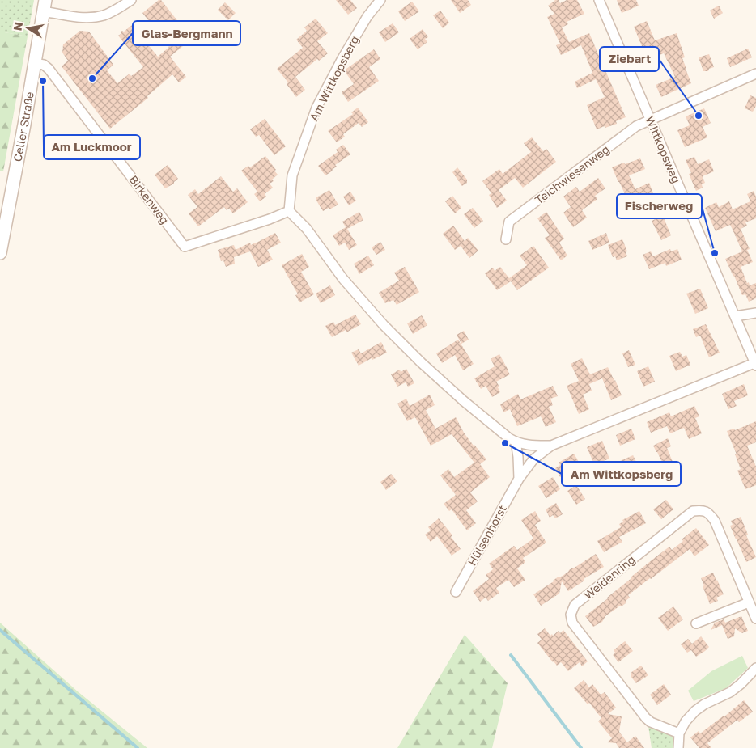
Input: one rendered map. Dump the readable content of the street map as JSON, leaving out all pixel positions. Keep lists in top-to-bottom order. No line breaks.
{"streets":{"street":["Am Wittkopsberg","Celler Straße","Wittkopsweg","Teichwiesenweg","Birkenweg","Hülsenhorst","Weidenring"]},"crossings":[["Am Wittkopsberg","Birkenweg"],["Celler Straße","Birkenweg"],["Wittkopsweg","Teichwiesenweg"]],"places":["Glas-Bergmann","Am Luckmoor","Ziebart","Fischerweg","Am Wittkopsberg"],"north":"left"}
